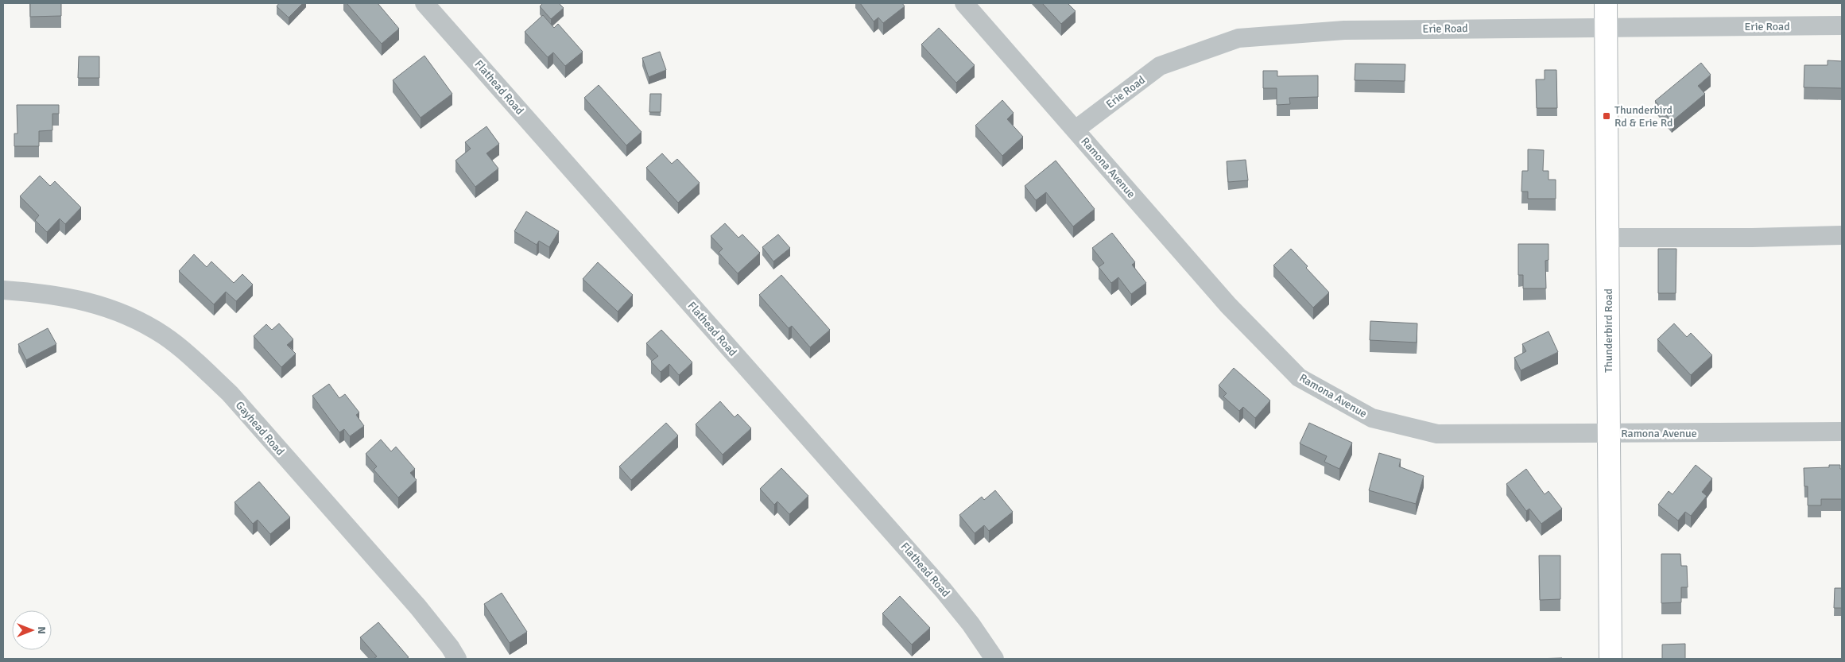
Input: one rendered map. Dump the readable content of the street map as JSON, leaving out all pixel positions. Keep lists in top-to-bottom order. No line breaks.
{"streets":{"main road":["Thunderbird Road"],"street":["Erie Road","Flathead Road","Ramona Avenue","Gayhead Road"]},"crossings":[["Erie Road","Ramona Avenue"],["Erie Road","Thunderbird Road"],["Ramona Avenue","Thunderbird Road"]],"places":{"transit":["Thunderbird Rd & Erie Rd"]},"north":"right"}
